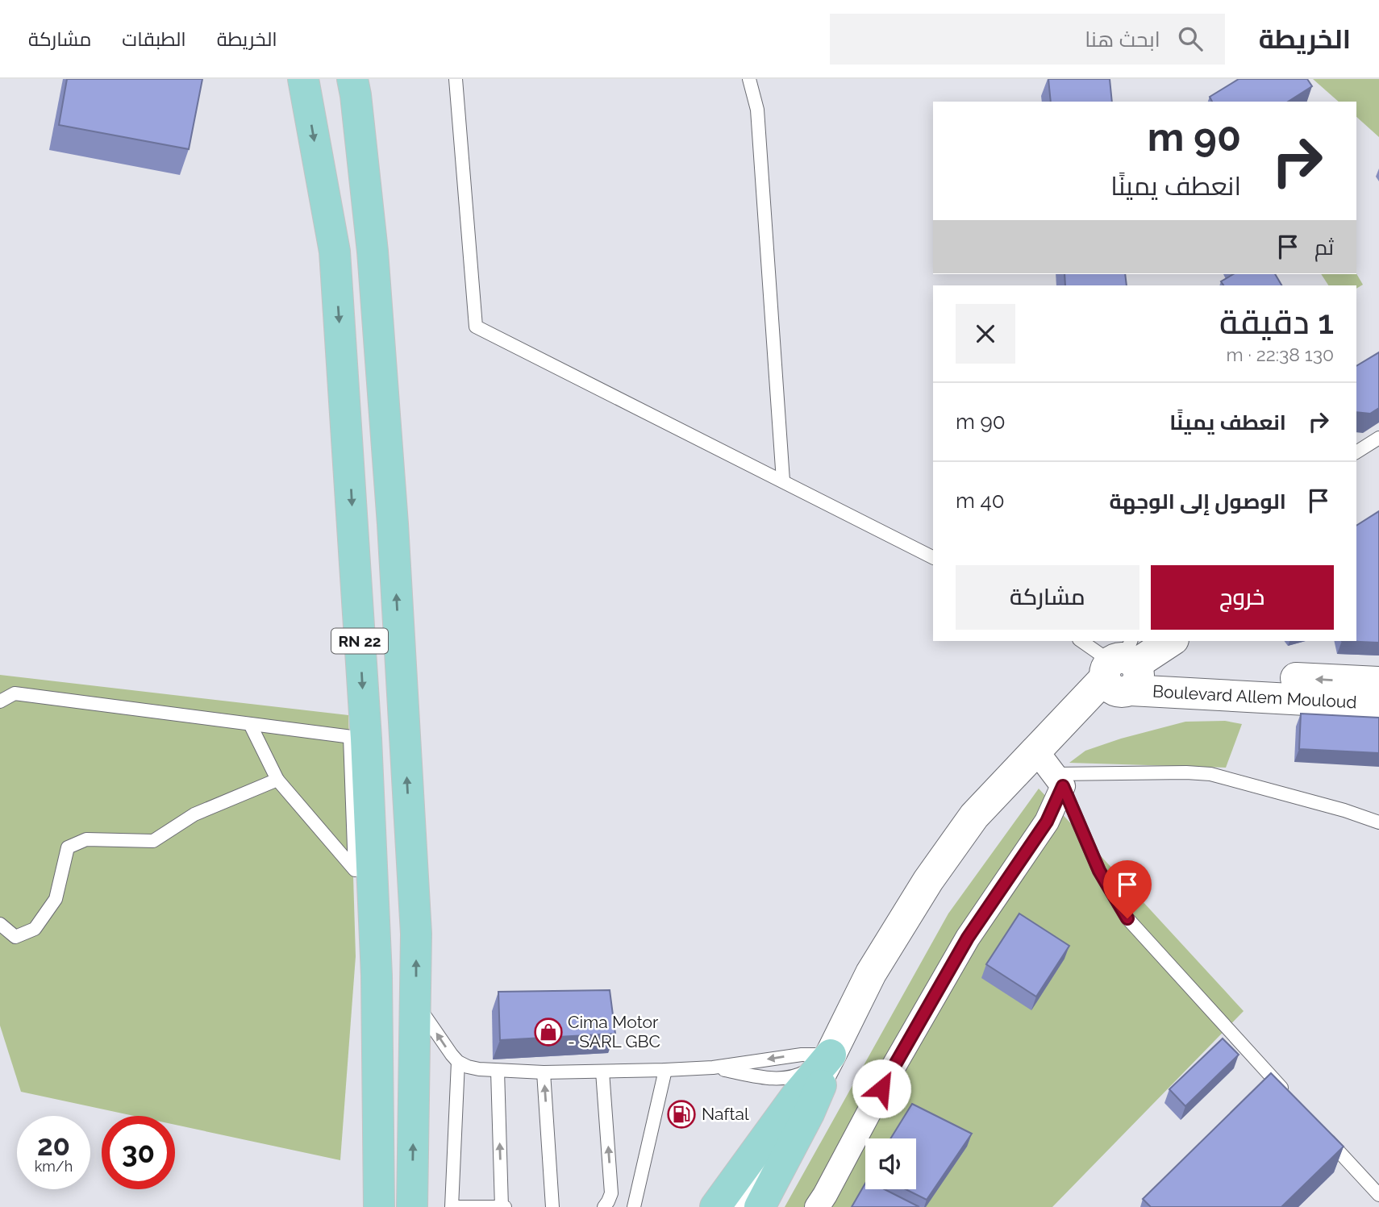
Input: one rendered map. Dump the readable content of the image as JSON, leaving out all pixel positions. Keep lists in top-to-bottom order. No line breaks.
{"streets":{"main road":["RN 22","Boulevard Allem Mouloud"]},"places":{"shop":["Cima Motor - SARL GBC"],"fuel station":["Naftal"]},"page":{"header":"الخريطة","search":"ابحث هنا","nav":["الخريطة","الطبقات","مشاركة"],"turn":["90 m","انعطف يمينًا"],"then":"ثم","heading":["1 دقيقة","130 m · 22:38"],"list":[{"name":"انعطف يمينًا","value":"90 m"},{"name":"الوصول إلى الوجهة","value":"40 m"}],"buttons":["خروج","مشاركة"],"speed":"20 km/h","limit":"30"}}
